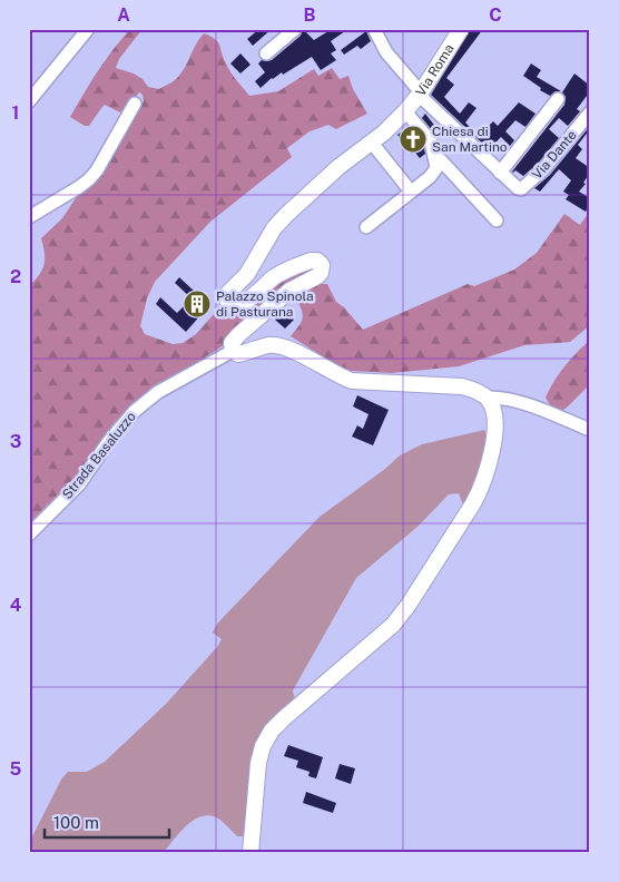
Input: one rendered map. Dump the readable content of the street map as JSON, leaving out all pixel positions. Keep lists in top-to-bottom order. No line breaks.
{"streets":{"main road":["Via Roma"],"street":["Via Dante","Strada Basaluzzo"]},"crossings":[["Via Roma","Via Dante"],["Via Roma","Strada Basaluzzo"]],"places":{"church":["Chiesa di San Martino"],"building":["Palazzo Spinola di Pasturana"]},"scale_bar":"100 m","grid":{"columns":["A","B","C"],"rows":["1","2","3","4","5"]}}
